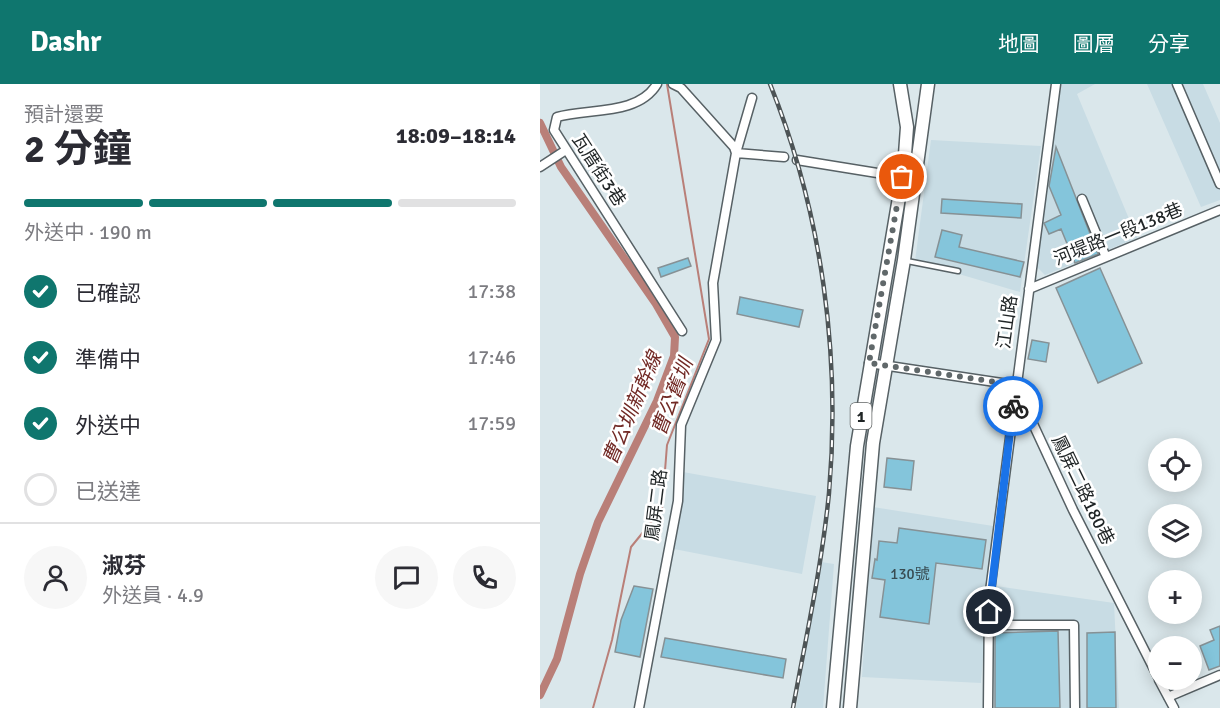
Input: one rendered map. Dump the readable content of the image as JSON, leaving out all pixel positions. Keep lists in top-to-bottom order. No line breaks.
{"streets":{"main road":["1"],"street":["瓦厝街3巷","河堤路一段138巷","江山路","鳳屏二路180巷","鳳屏二路"]},"crossings":[["河堤路一段138巷","江山路"],["江山路","鳳屏二路180巷"]],"water":["曹公舊圳","曹公圳新幹線"],"house_numbers":["130號"],"page":{"header":"Dashr","nav":["地圖","圖層","分享"],"heading":["2 分鐘","預計還要","18:09–18:14"],"panel":["淑芬","外送員 · 4.9"],"bar":"外送中 · 190 m","list":[["已確認","17:38"],["準備中","17:46"],["外送中","17:59"],"已送達"],"map_buttons":["+","−"]}}
